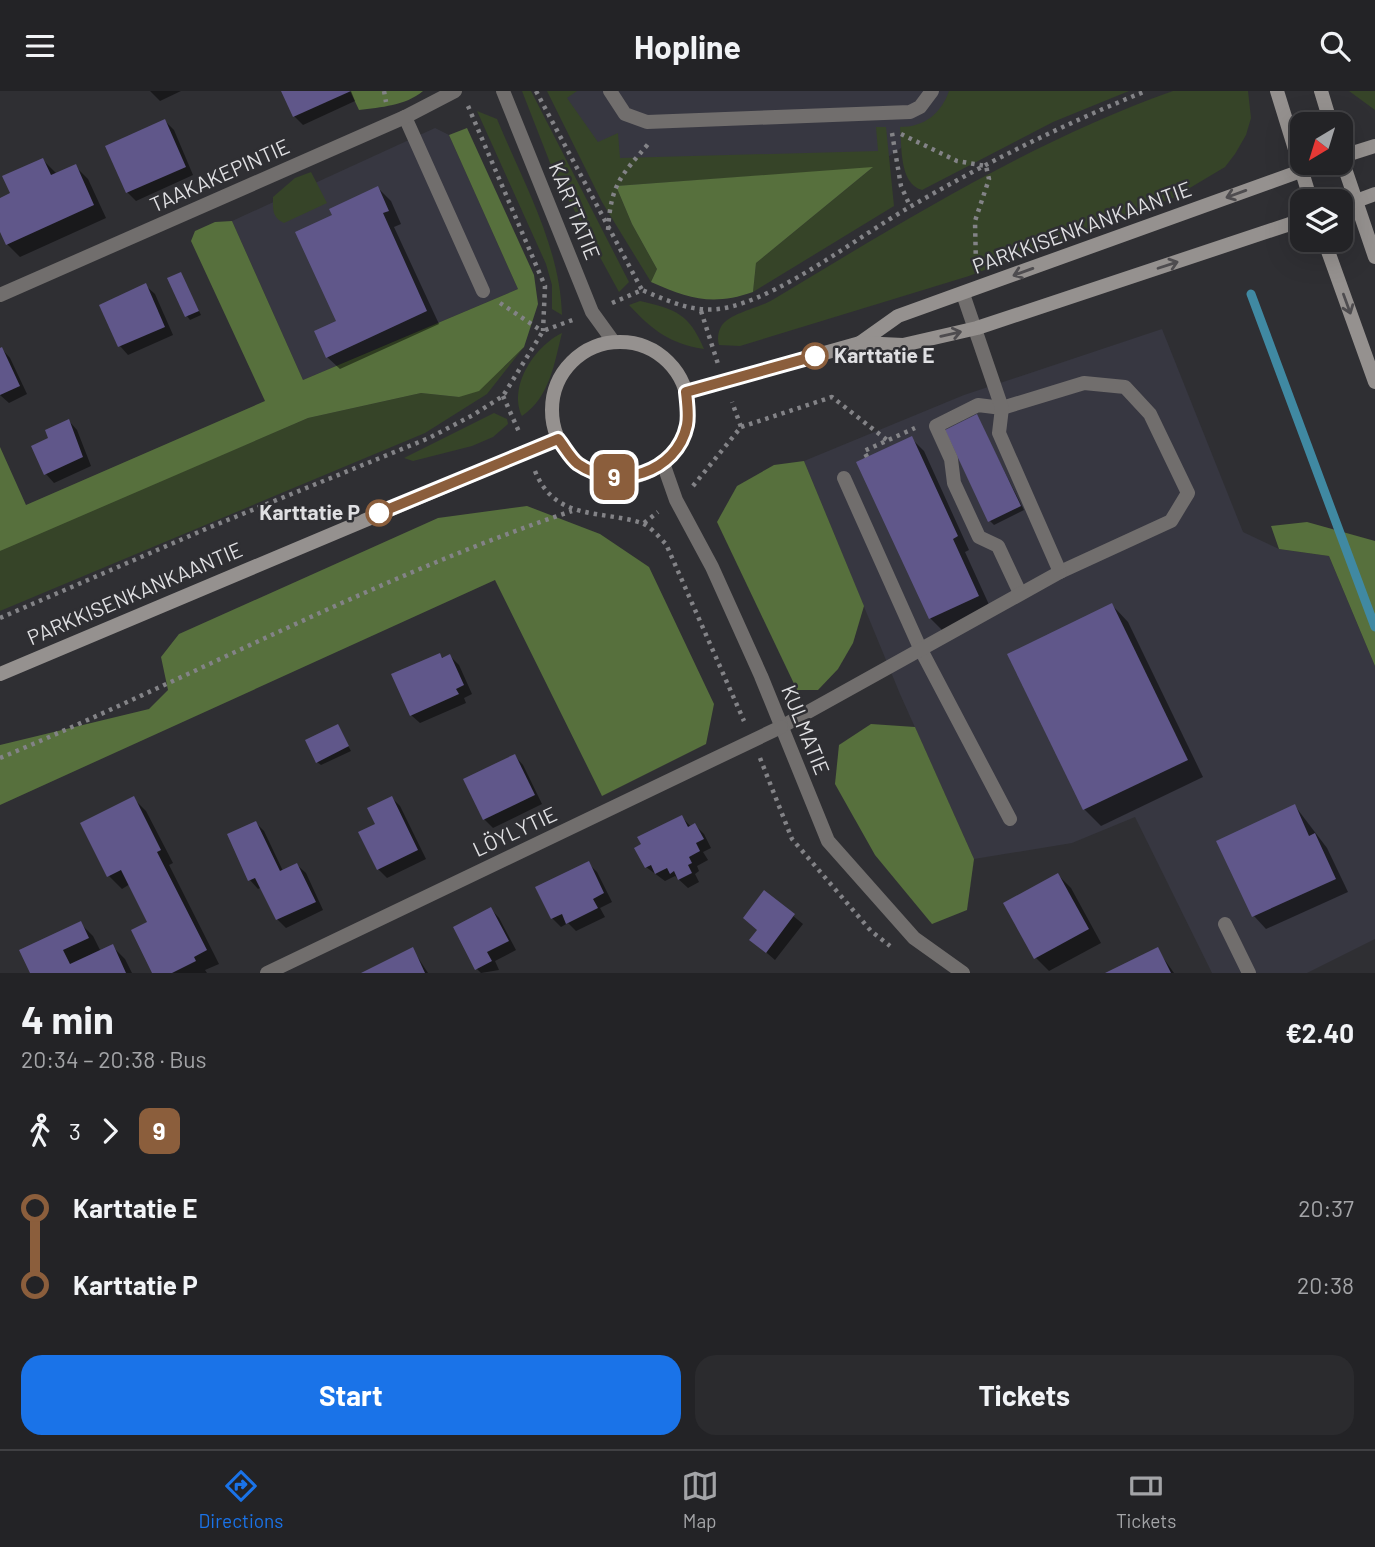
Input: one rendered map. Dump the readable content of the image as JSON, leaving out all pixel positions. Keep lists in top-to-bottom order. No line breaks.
{"streets":{"main road":["PARKKISENKANKAANTIE"],"street":["TAAKAKEPINTIE","KARTTATIE","KULMATIE","LÖYLYTIE"]},"crossings":[["KARTTATIE","PARKKISENKANKAANTIE"],["KARTTATIE","KULMATIE"],["PARKKISENKANKAANTIE","KULMATIE"],["KULMATIE","LÖYLYTIE"]],"places":["Karttatie E","Karttatie P"],"lines":["bus line 9"],"north":"bottom left","page":{"header":"Hopline","on_map":"9","heading":["4 min","20:34 – 20:38 · Bus","€2.40"],"legs":["3","9"],"list":[{"name":"Karttatie E","value":"20:37"},{"name":"Karttatie P","value":"20:38"}],"buttons":["Start","Tickets"],"tabs":["Directions","Map","Tickets"]}}
